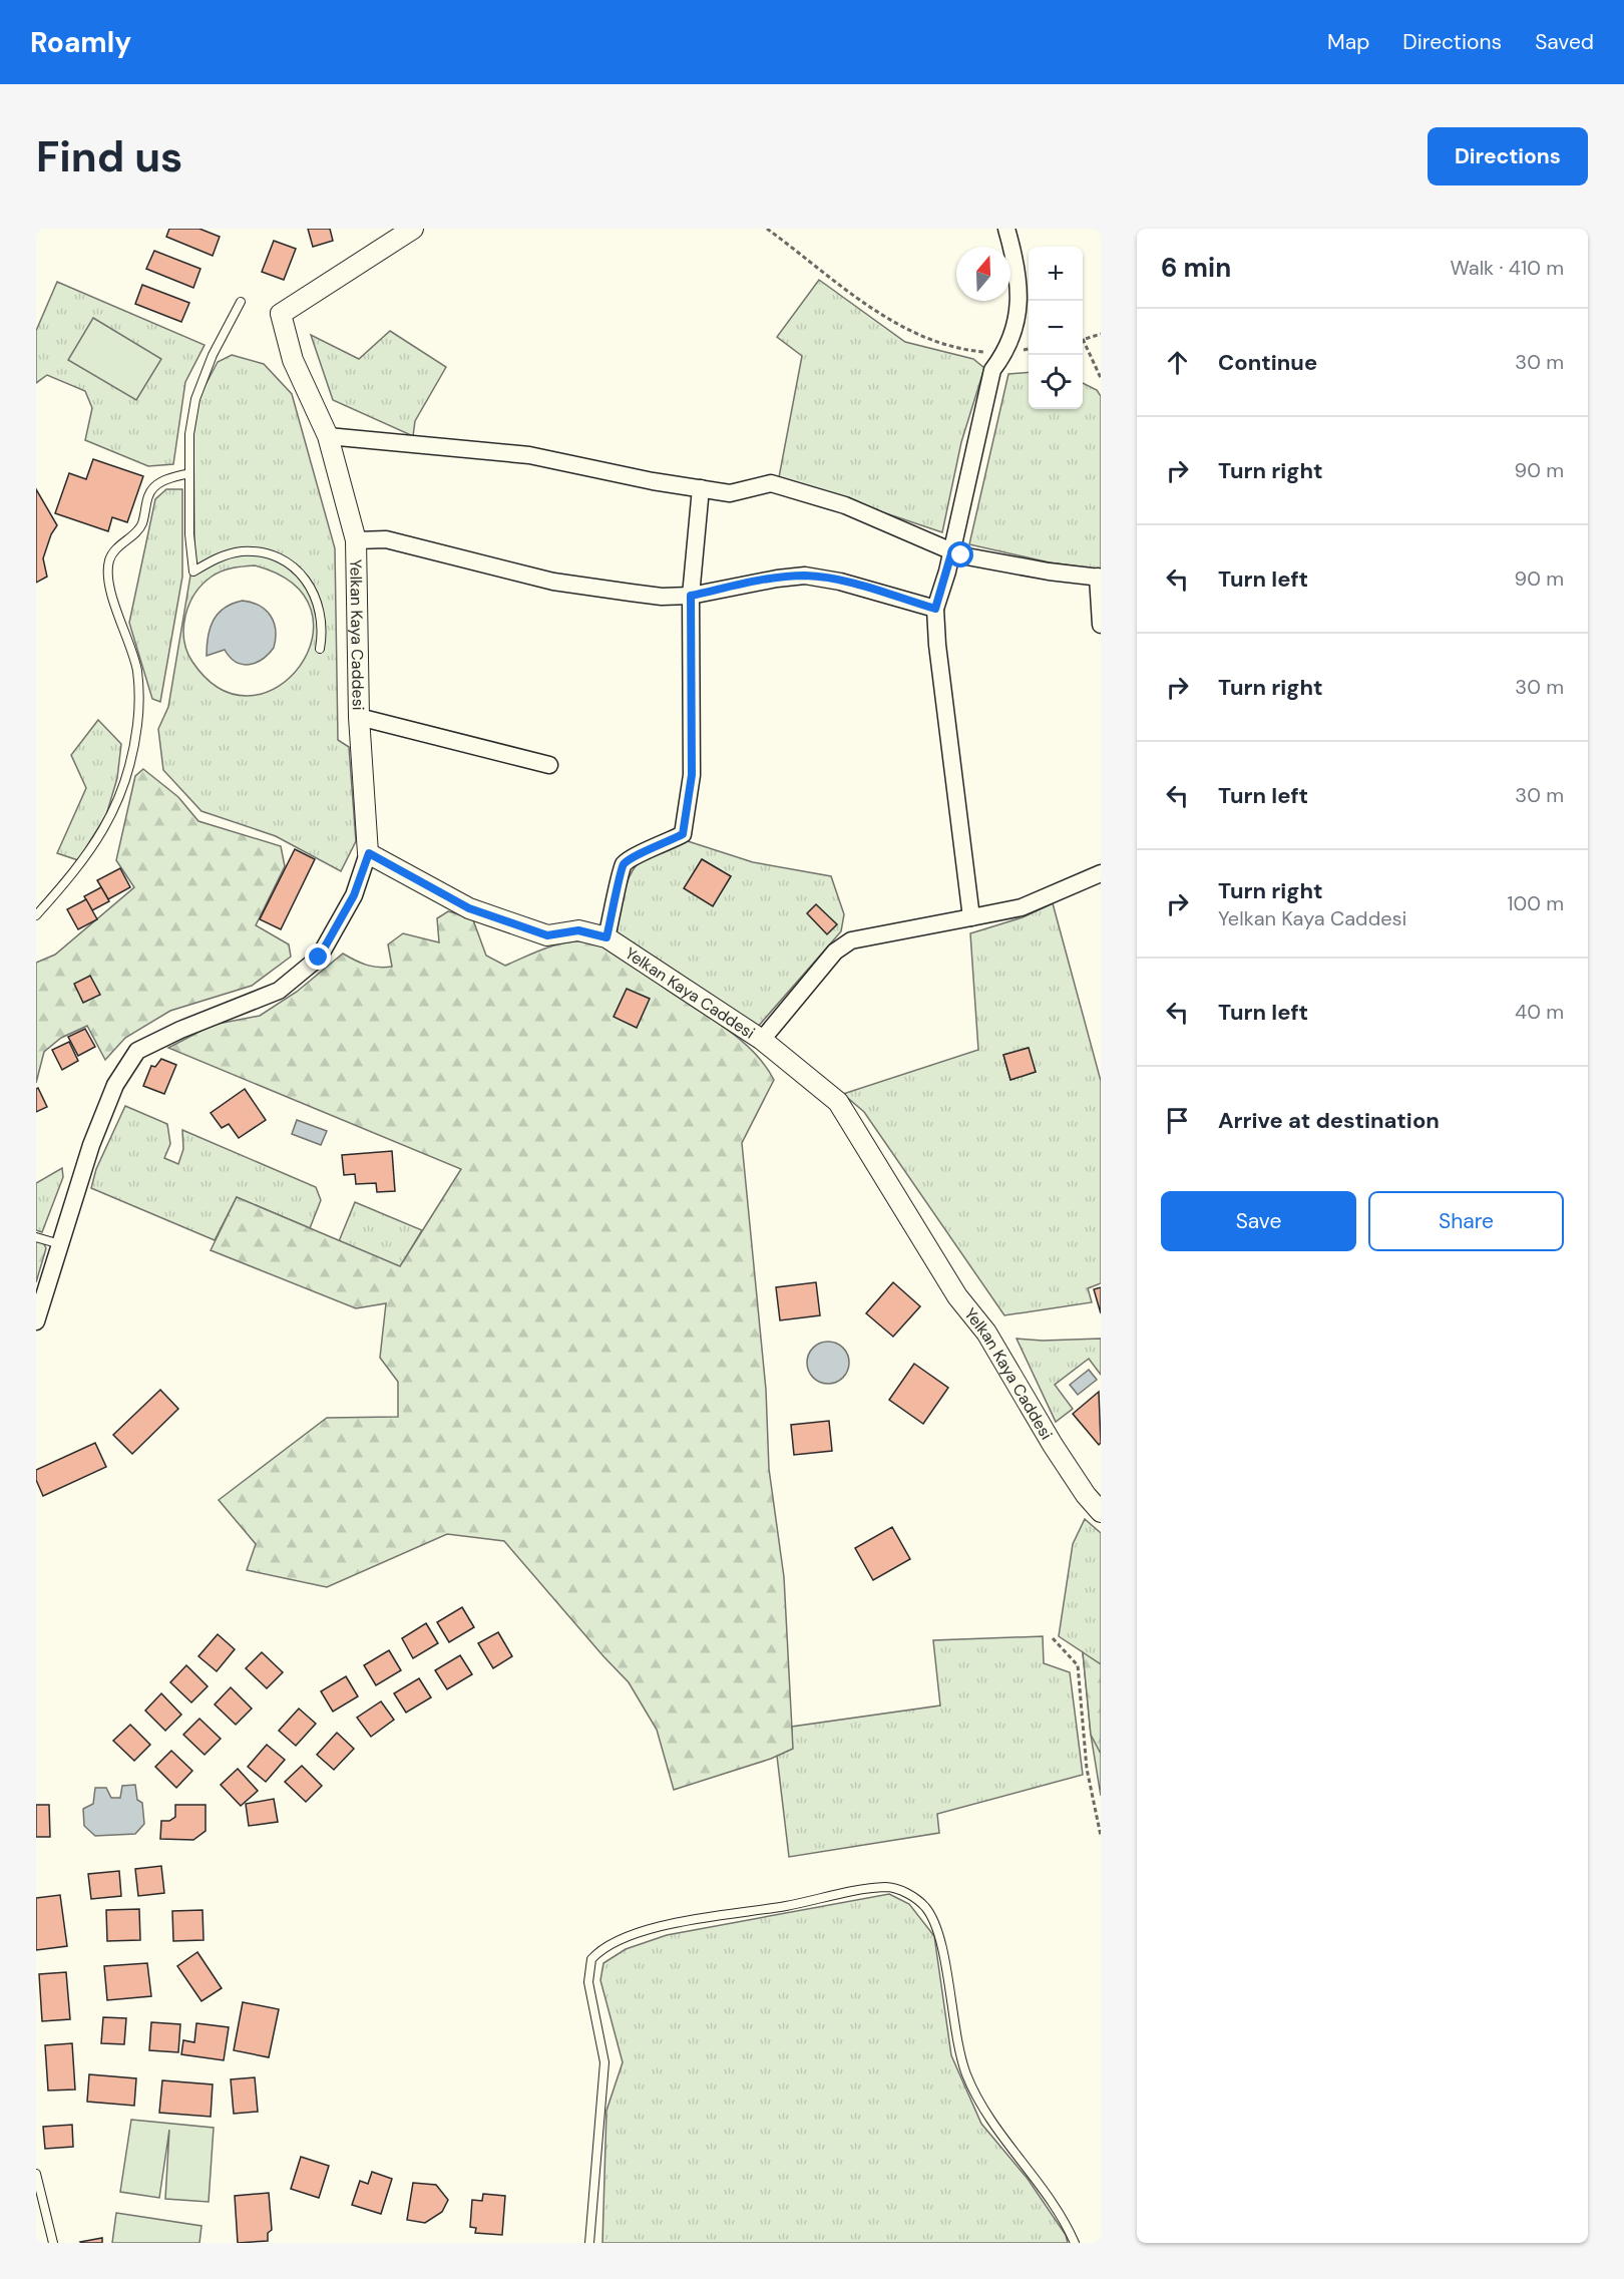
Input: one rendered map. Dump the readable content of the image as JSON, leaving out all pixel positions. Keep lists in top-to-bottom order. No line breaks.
{"streets":{"street":["Yelkan Kaya Caddesi"]},"north":"top","page":{"header":"Roamly","nav":["Map","Directions","Saved"],"buttons":["Directions",["Save","Share"]],"title":"Find us","heading":["6 min","Walk · 410 m"],"map_buttons":["+","−"],"list":[["Continue","30 m"],["Turn right","90 m"],["Turn left","90 m"],["Turn right","30 m"],["Turn left","30 m"],["Turn right","Yelkan Kaya Caddesi","100 m"],["Turn left","40 m"],"Arrive at destination"]}}
